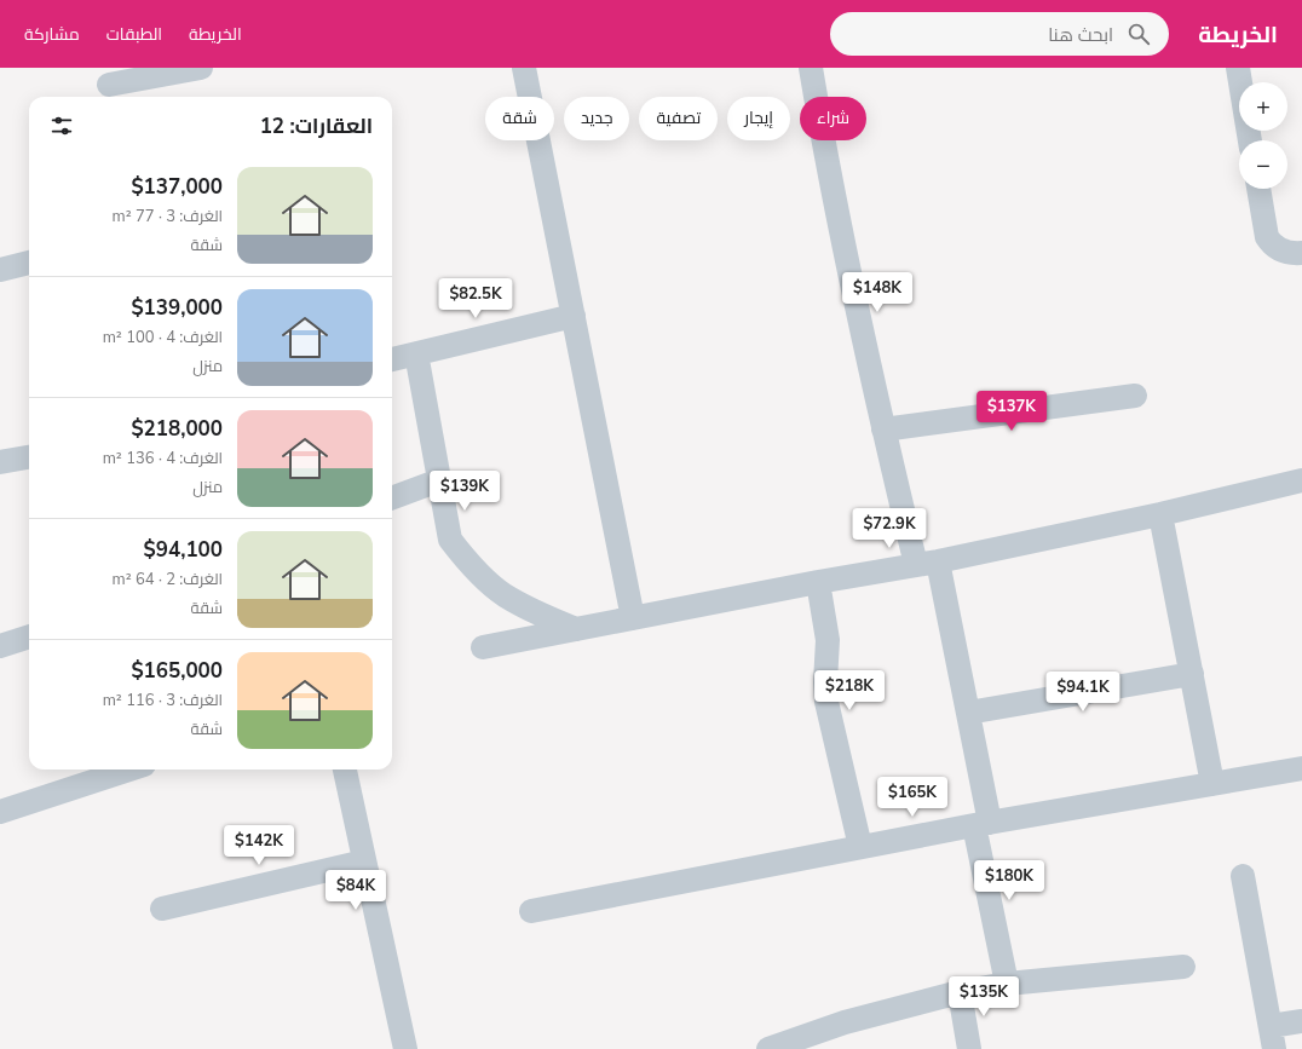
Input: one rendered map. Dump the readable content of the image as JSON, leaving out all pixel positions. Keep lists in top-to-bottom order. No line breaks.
{"page":{"header":"الخريطة","search":"ابحث هنا","nav":["الخريطة","الطبقات","مشاركة"],"map_buttons":["+","−"],"chip":["شراء","إيجار","تصفية","جديد","شقة"],"heading":"العقارات: 12","list":[{"name":"$137,000","note":"الغرف: 3 · 77 m² · شقة"},{"name":"$139,000","note":"الغرف: 4 · 100 m² · منزل"},{"name":"$218,000","note":"الغرف: 4 · 136 m² · منزل"},{"name":"$94,100","note":"الغرف: 2 · 64 m² · شقة"},{"name":"$165,000","note":"الغرف: 3 · 116 m² · شقة"}],"price":["$148K","$82.5K","$137K","$139K","$72.9K","$218K","$94.1K","$165K","$142K","$180K","$84K","$135K"]}}
